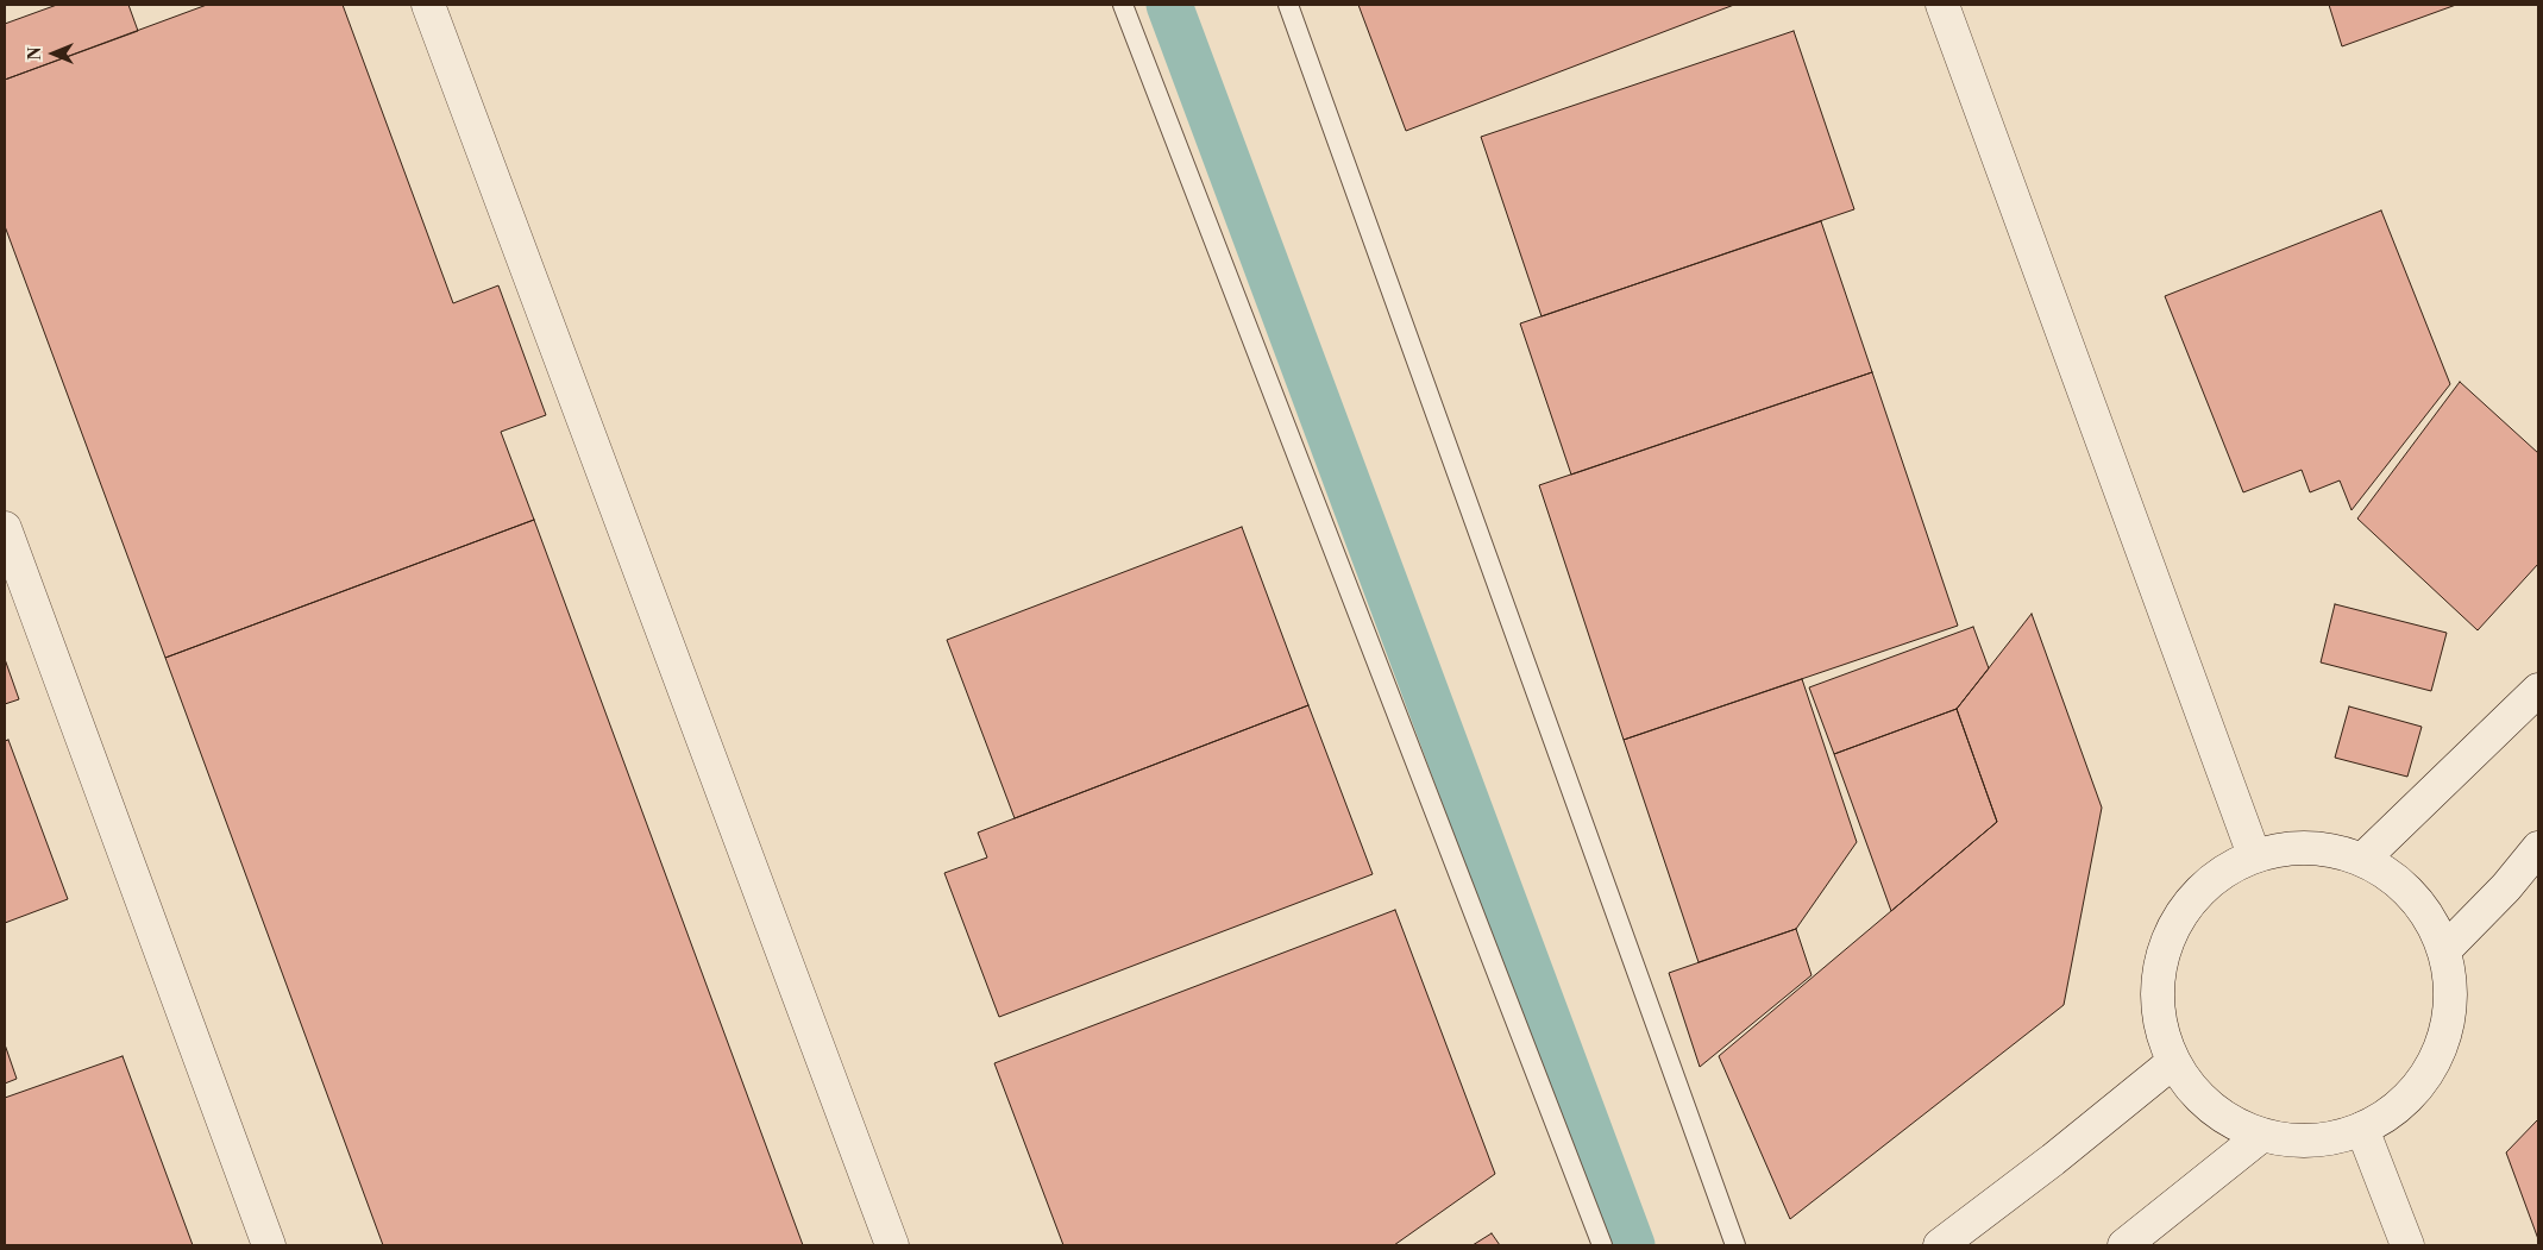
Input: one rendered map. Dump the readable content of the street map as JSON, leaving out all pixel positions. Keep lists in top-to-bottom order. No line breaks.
{"north":"left"}
